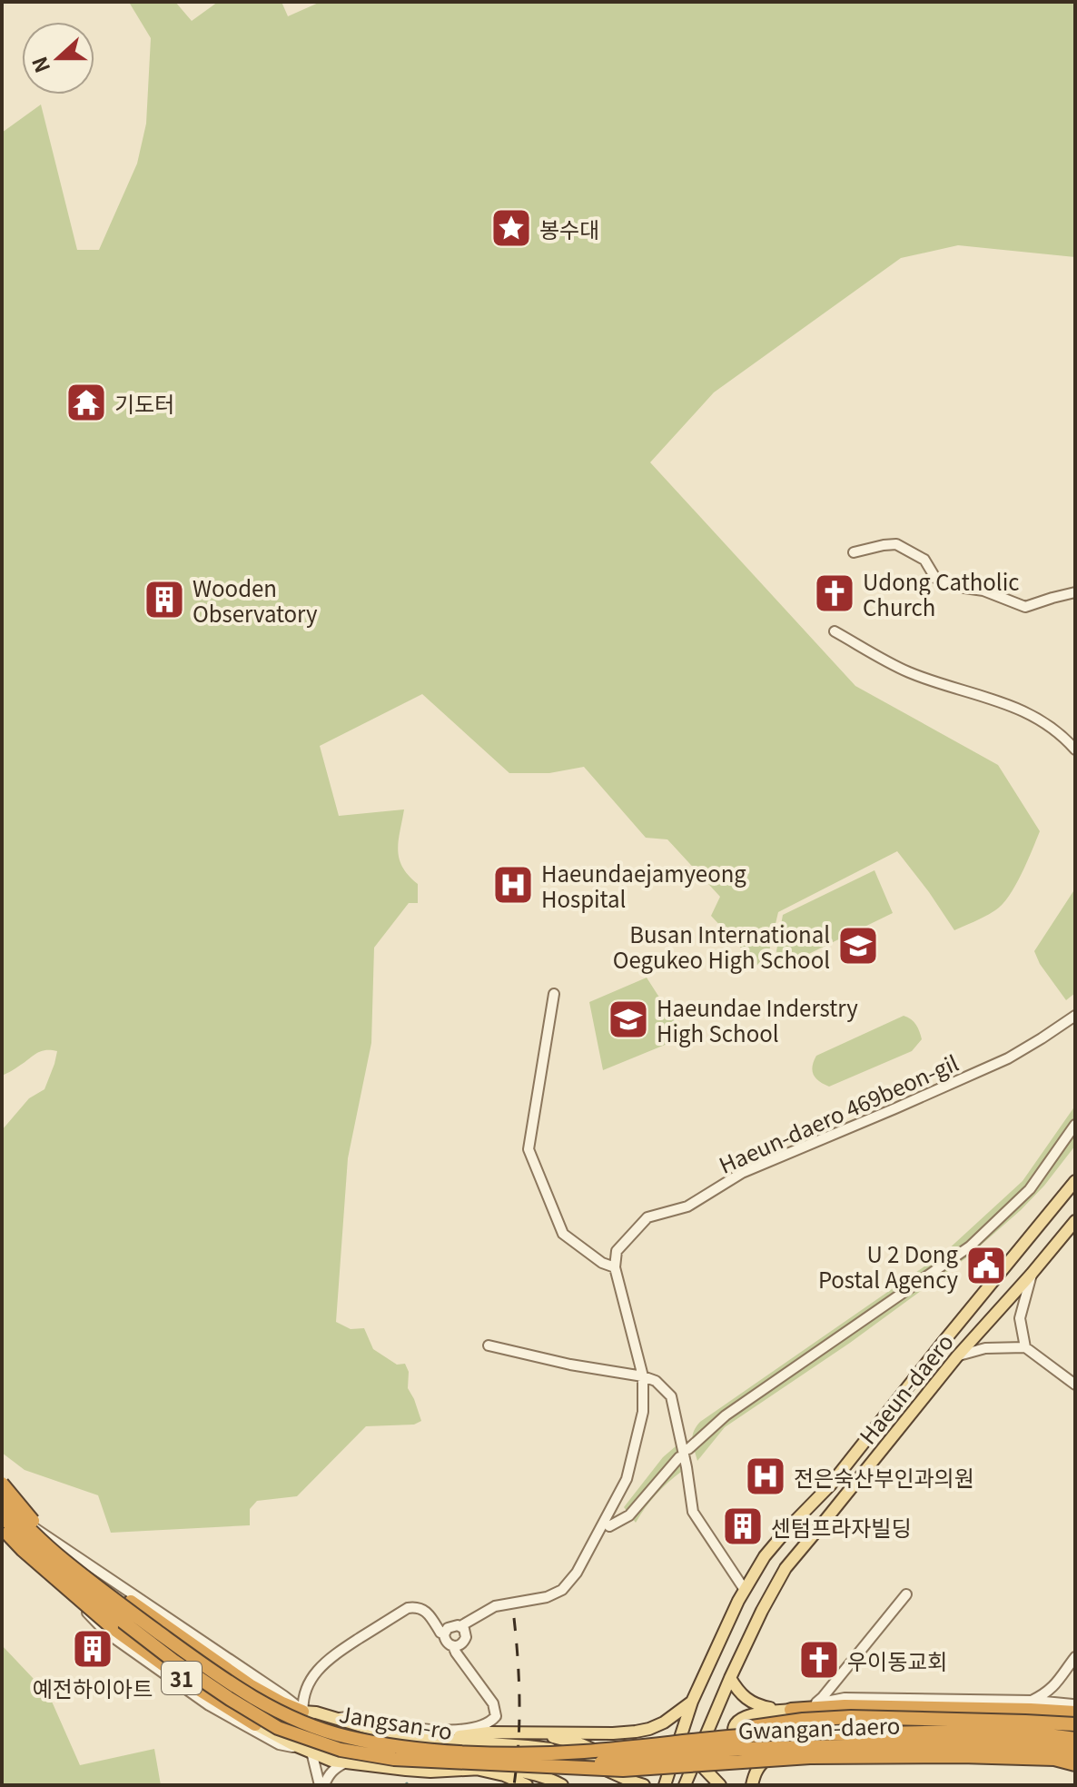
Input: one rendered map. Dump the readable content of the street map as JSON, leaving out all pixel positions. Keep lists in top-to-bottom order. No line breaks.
{"streets":{"highway":["31","Jangsan-ro","Gwangan-daero"],"main road":["Haeun-daero"],"street":["Haeun-daero 469beon-gil"]},"crossings":[["Jangsan-ro","Gwangan-daero"]],"places":{"place":["봉수대"],"temple":["기도터"],"church":["Udong Catholic Church","우이동교회"],"building":["Wooden Observatory","센텀프라자빌딩","예전하이아트"],"hospital":["Haeundaejamyeong Hospital","전은숙산부인과의원"],"school or university":["Busan International Oegukeo High School","Haeundae Inderstry High School"],"public building":["U 2 Dong Postal Agency"]},"north":"left"}
